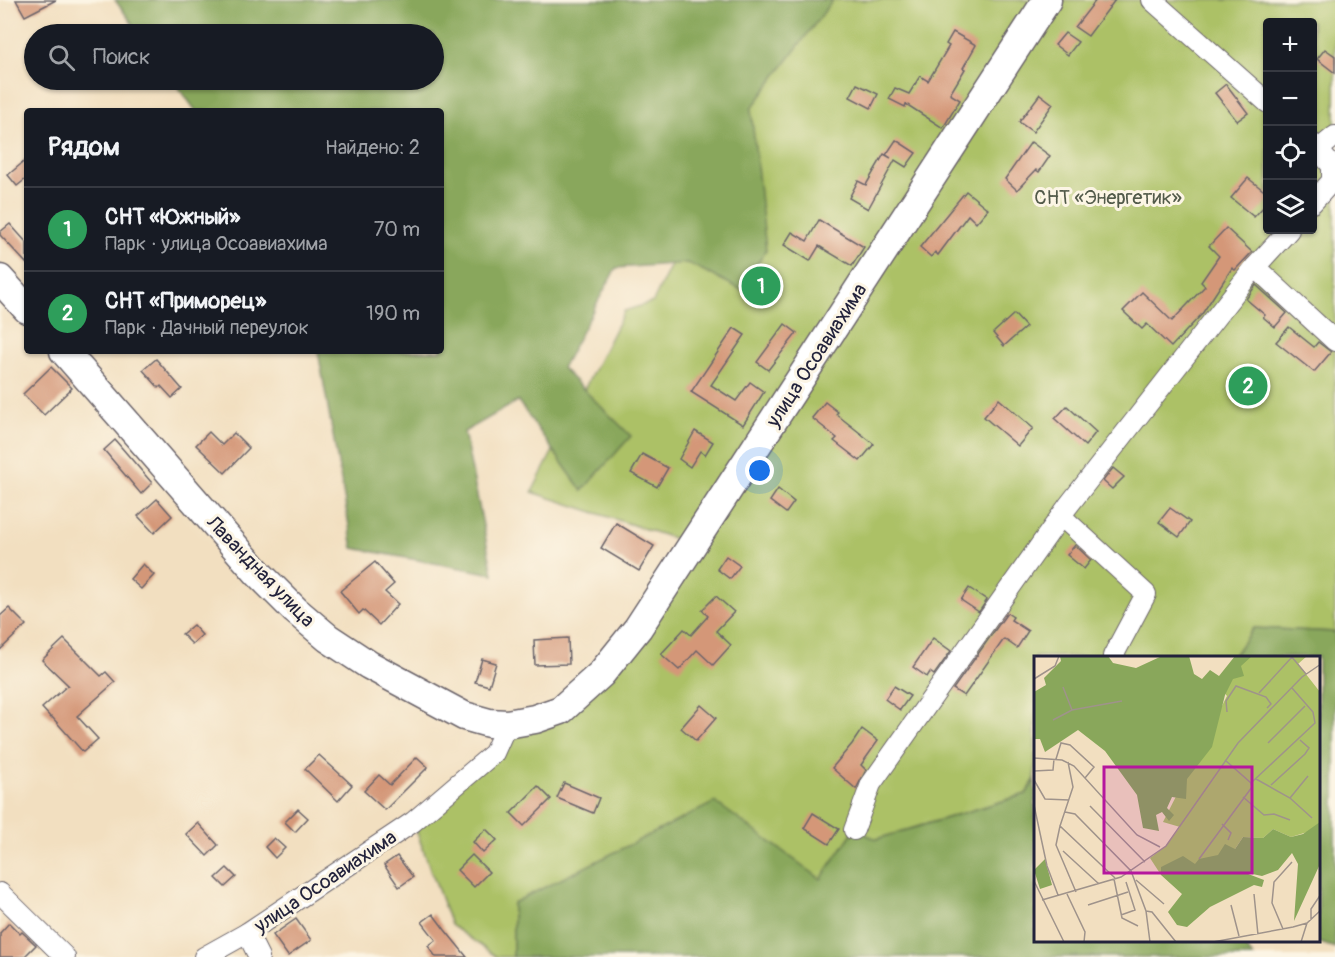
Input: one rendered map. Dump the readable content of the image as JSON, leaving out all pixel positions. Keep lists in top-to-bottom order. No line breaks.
{"streets":{"street":["улица Осоавиахима","Лавандная улица"]},"crossings":[["улица Осоавиахима","Лавандная улица"]],"parks":["СНТ «Энергетик»"],"page":{"map_buttons":["+","−"],"search":"Поиск","heading":["Рядом","Найдено: 2"],"list":[{"mark":"1","name":"СНТ «Южный»","note":"Парк · улица Осоавиахима","value":"70 m"},{"mark":"2","name":"СНТ «Приморец»","note":"Парк · Дачный переулок","value":"190 m"}],"pins":["1","2"]}}
